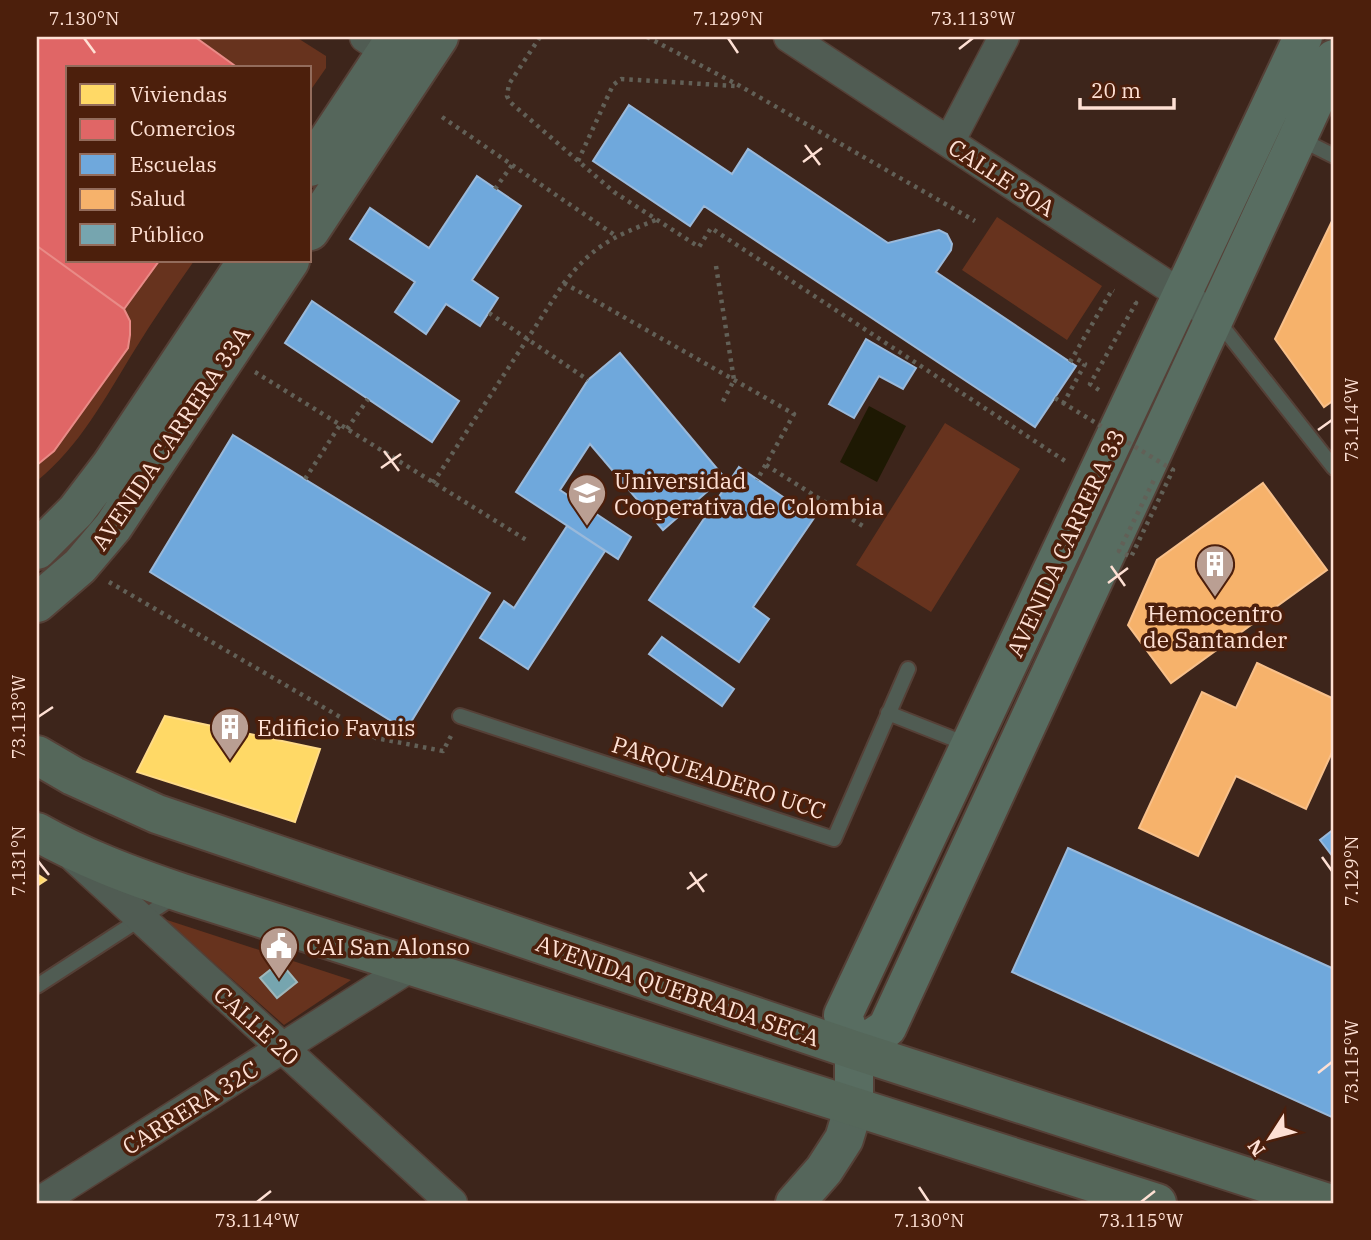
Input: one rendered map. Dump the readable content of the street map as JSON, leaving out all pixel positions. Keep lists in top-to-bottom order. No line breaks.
{"streets":{"highway":["AVENIDA QUEBRADA SECA"],"main road":["AVENIDA CARRERA 33A","AVENIDA CARRERA 33"],"street":["CALLE 30A","CALLE 20","CARRERA 32C"],"lane":["PARQUEADERO UCC"]},"crossings":[["CALLE 30A","AVENIDA CARRERA 33"],["AVENIDA CARRERA 33","AVENIDA QUEBRADA SECA"],["CALLE 20","CARRERA 32C"]],"places":{"school or university":["Universidad Cooperativa de Colombia"],"building":["Hemocentro de Santander","Edificio Favuis"],"public building":["CAI San Alonso"]},"legend":["Viviendas","Comercios","Escuelas","Salud","Público"],"scale_bar":"20 m","north":"bottom left","coordinates":["7.130°N","7.129°N","73.113°W","73.114°W","7.131°N","73.115°W"]}
